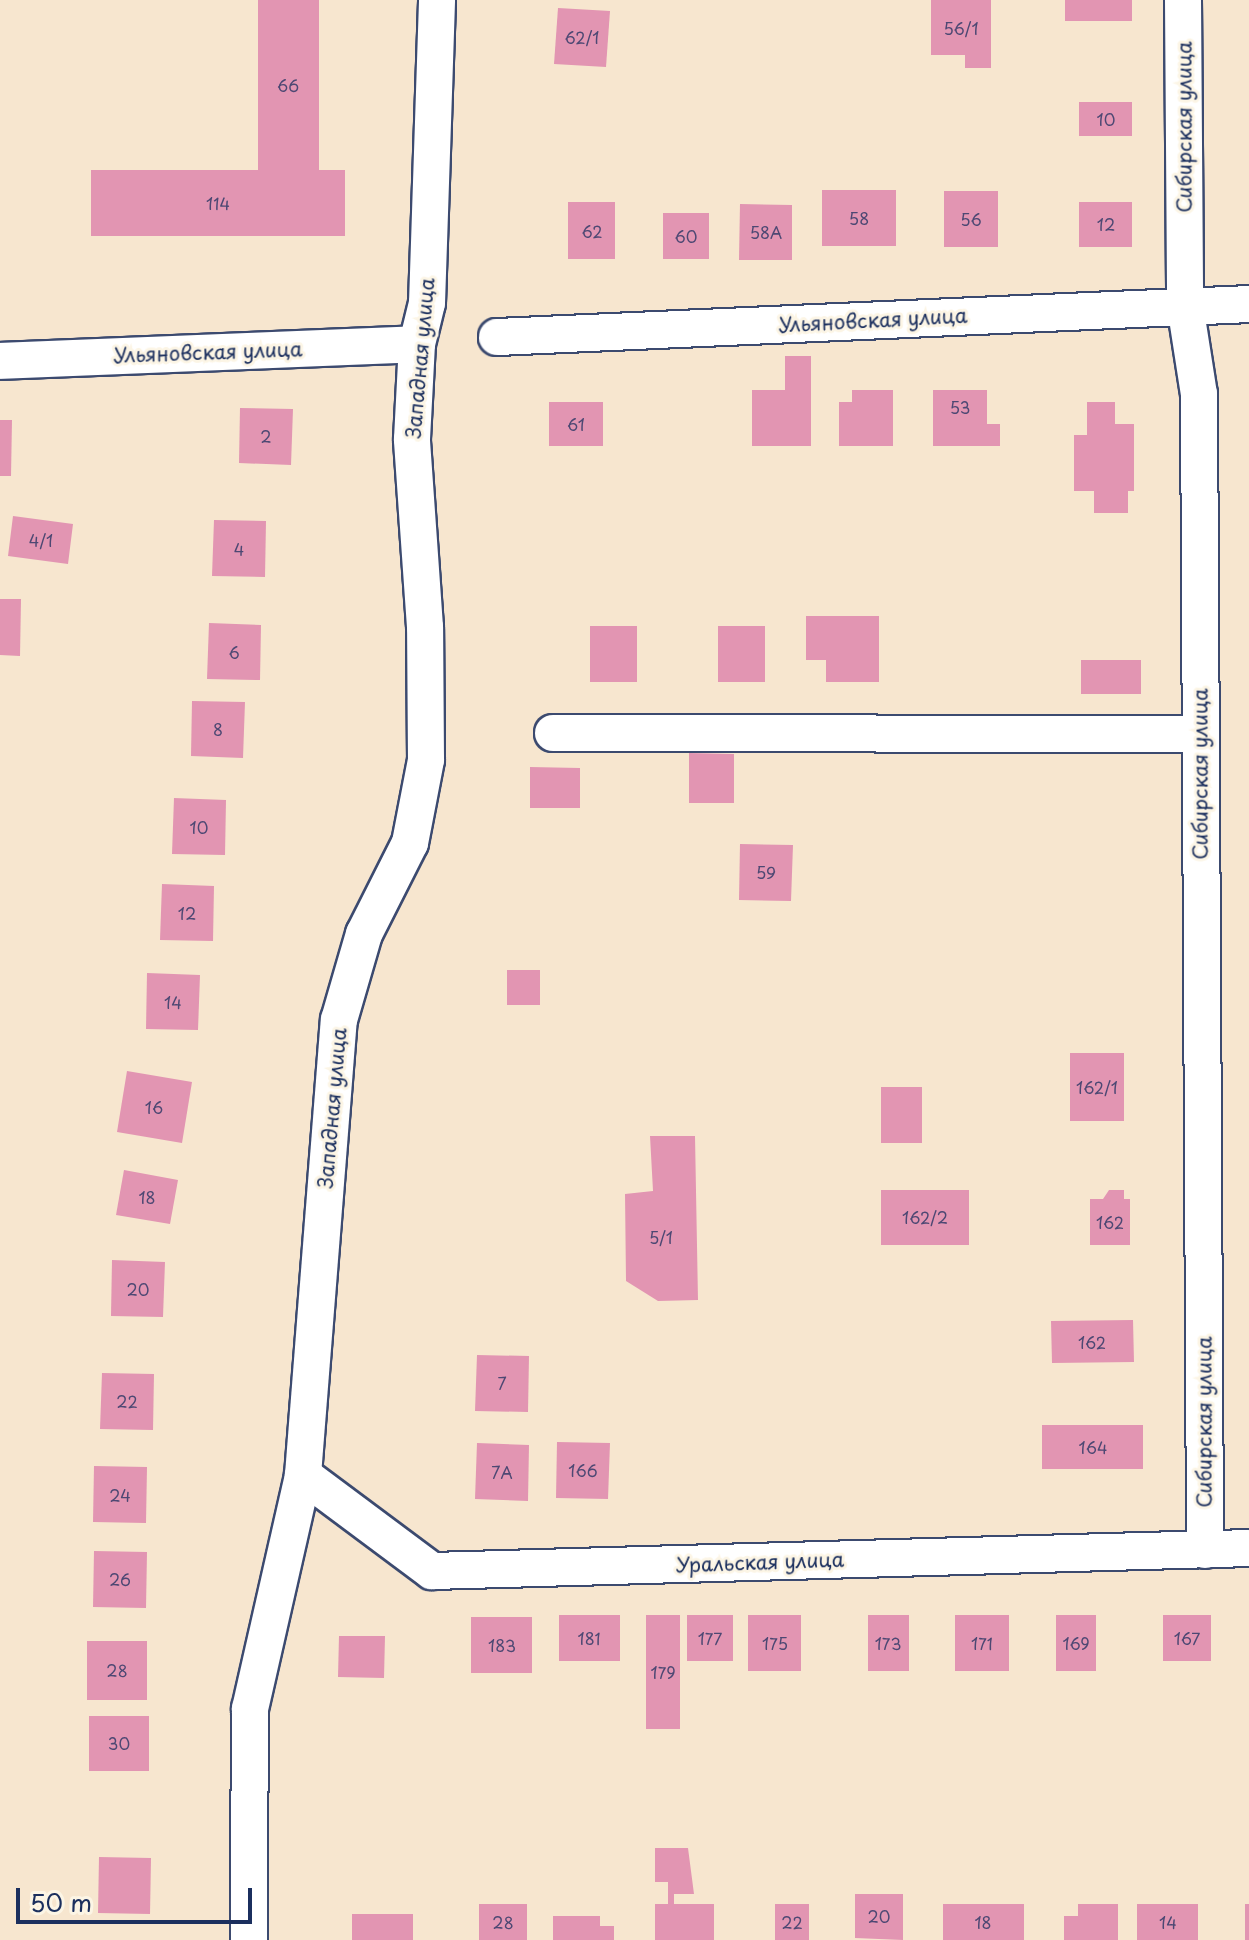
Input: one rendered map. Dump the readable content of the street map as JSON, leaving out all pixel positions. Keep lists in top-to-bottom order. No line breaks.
{"streets":{"street":["Сибирская улица","Ульяновская улица","Западная улица","Уральская улица"]},"crossings":[["Сибирская улица","Ульяновская улица"],["Сибирская улица","Уральская улица"],["Ульяновская улица","Западная улица"],["Западная улица","Уральская улица"]],"house_numbers":["56/1","62/1","66","10","114","58","56","12","62","58А","60","53","61","2","4/1","4","6","8","10","59","12","14","162/1","16","18","162/2","162","5/1","20","162","7","22","164","166","7А","24","26","181","177","167","175","173","171","169","183","28","179","30","20","28","22","18","14"],"scale_bar":"50 m"}
